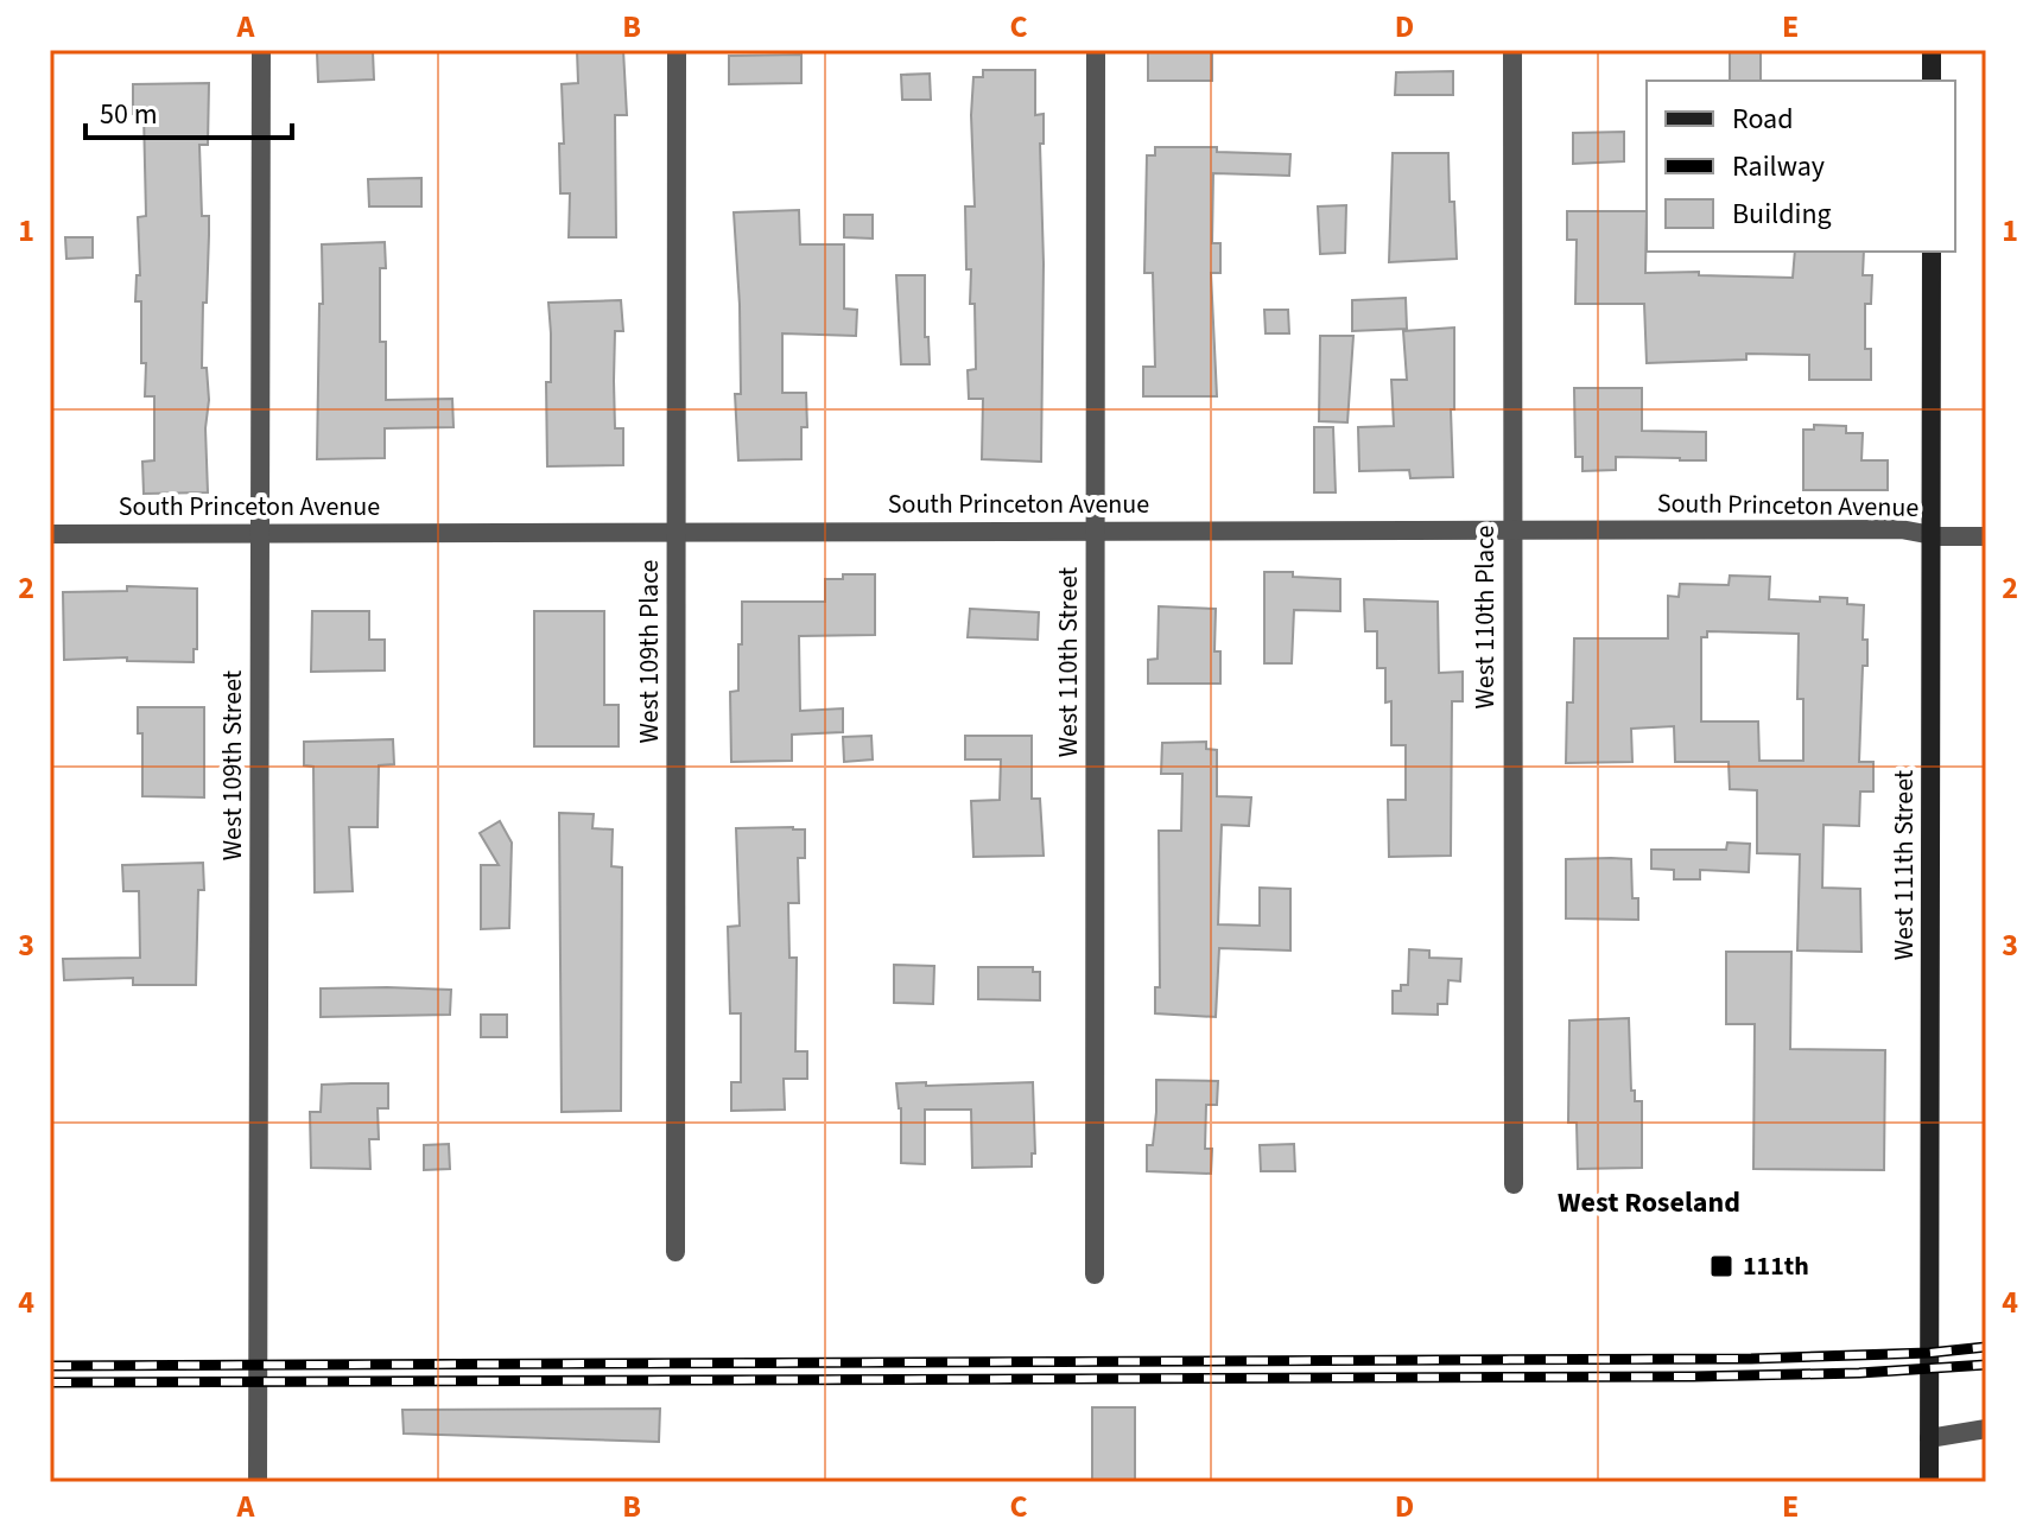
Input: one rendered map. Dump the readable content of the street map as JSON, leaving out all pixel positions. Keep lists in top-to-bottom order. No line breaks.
{"streets":{"main road":["West 111th Street"],"street":["South Princeton Avenue","West 110th Place","West 109th Place","West 110th Street","West 109th Street"]},"crossings":[["South Princeton Avenue","West 110th Place"],["South Princeton Avenue","West 109th Place"],["South Princeton Avenue","West 110th Street"],["South Princeton Avenue","West 109th Street"],["South Princeton Avenue","West 111th Street"]],"districts":["West Roseland"],"places":{"transit":["111th"]},"legend":["Road","Railway","Building"],"scale_bar":"50 m","grid":{"columns":["A","B","C","D","E"],"rows":["1","2","3","4"]}}
